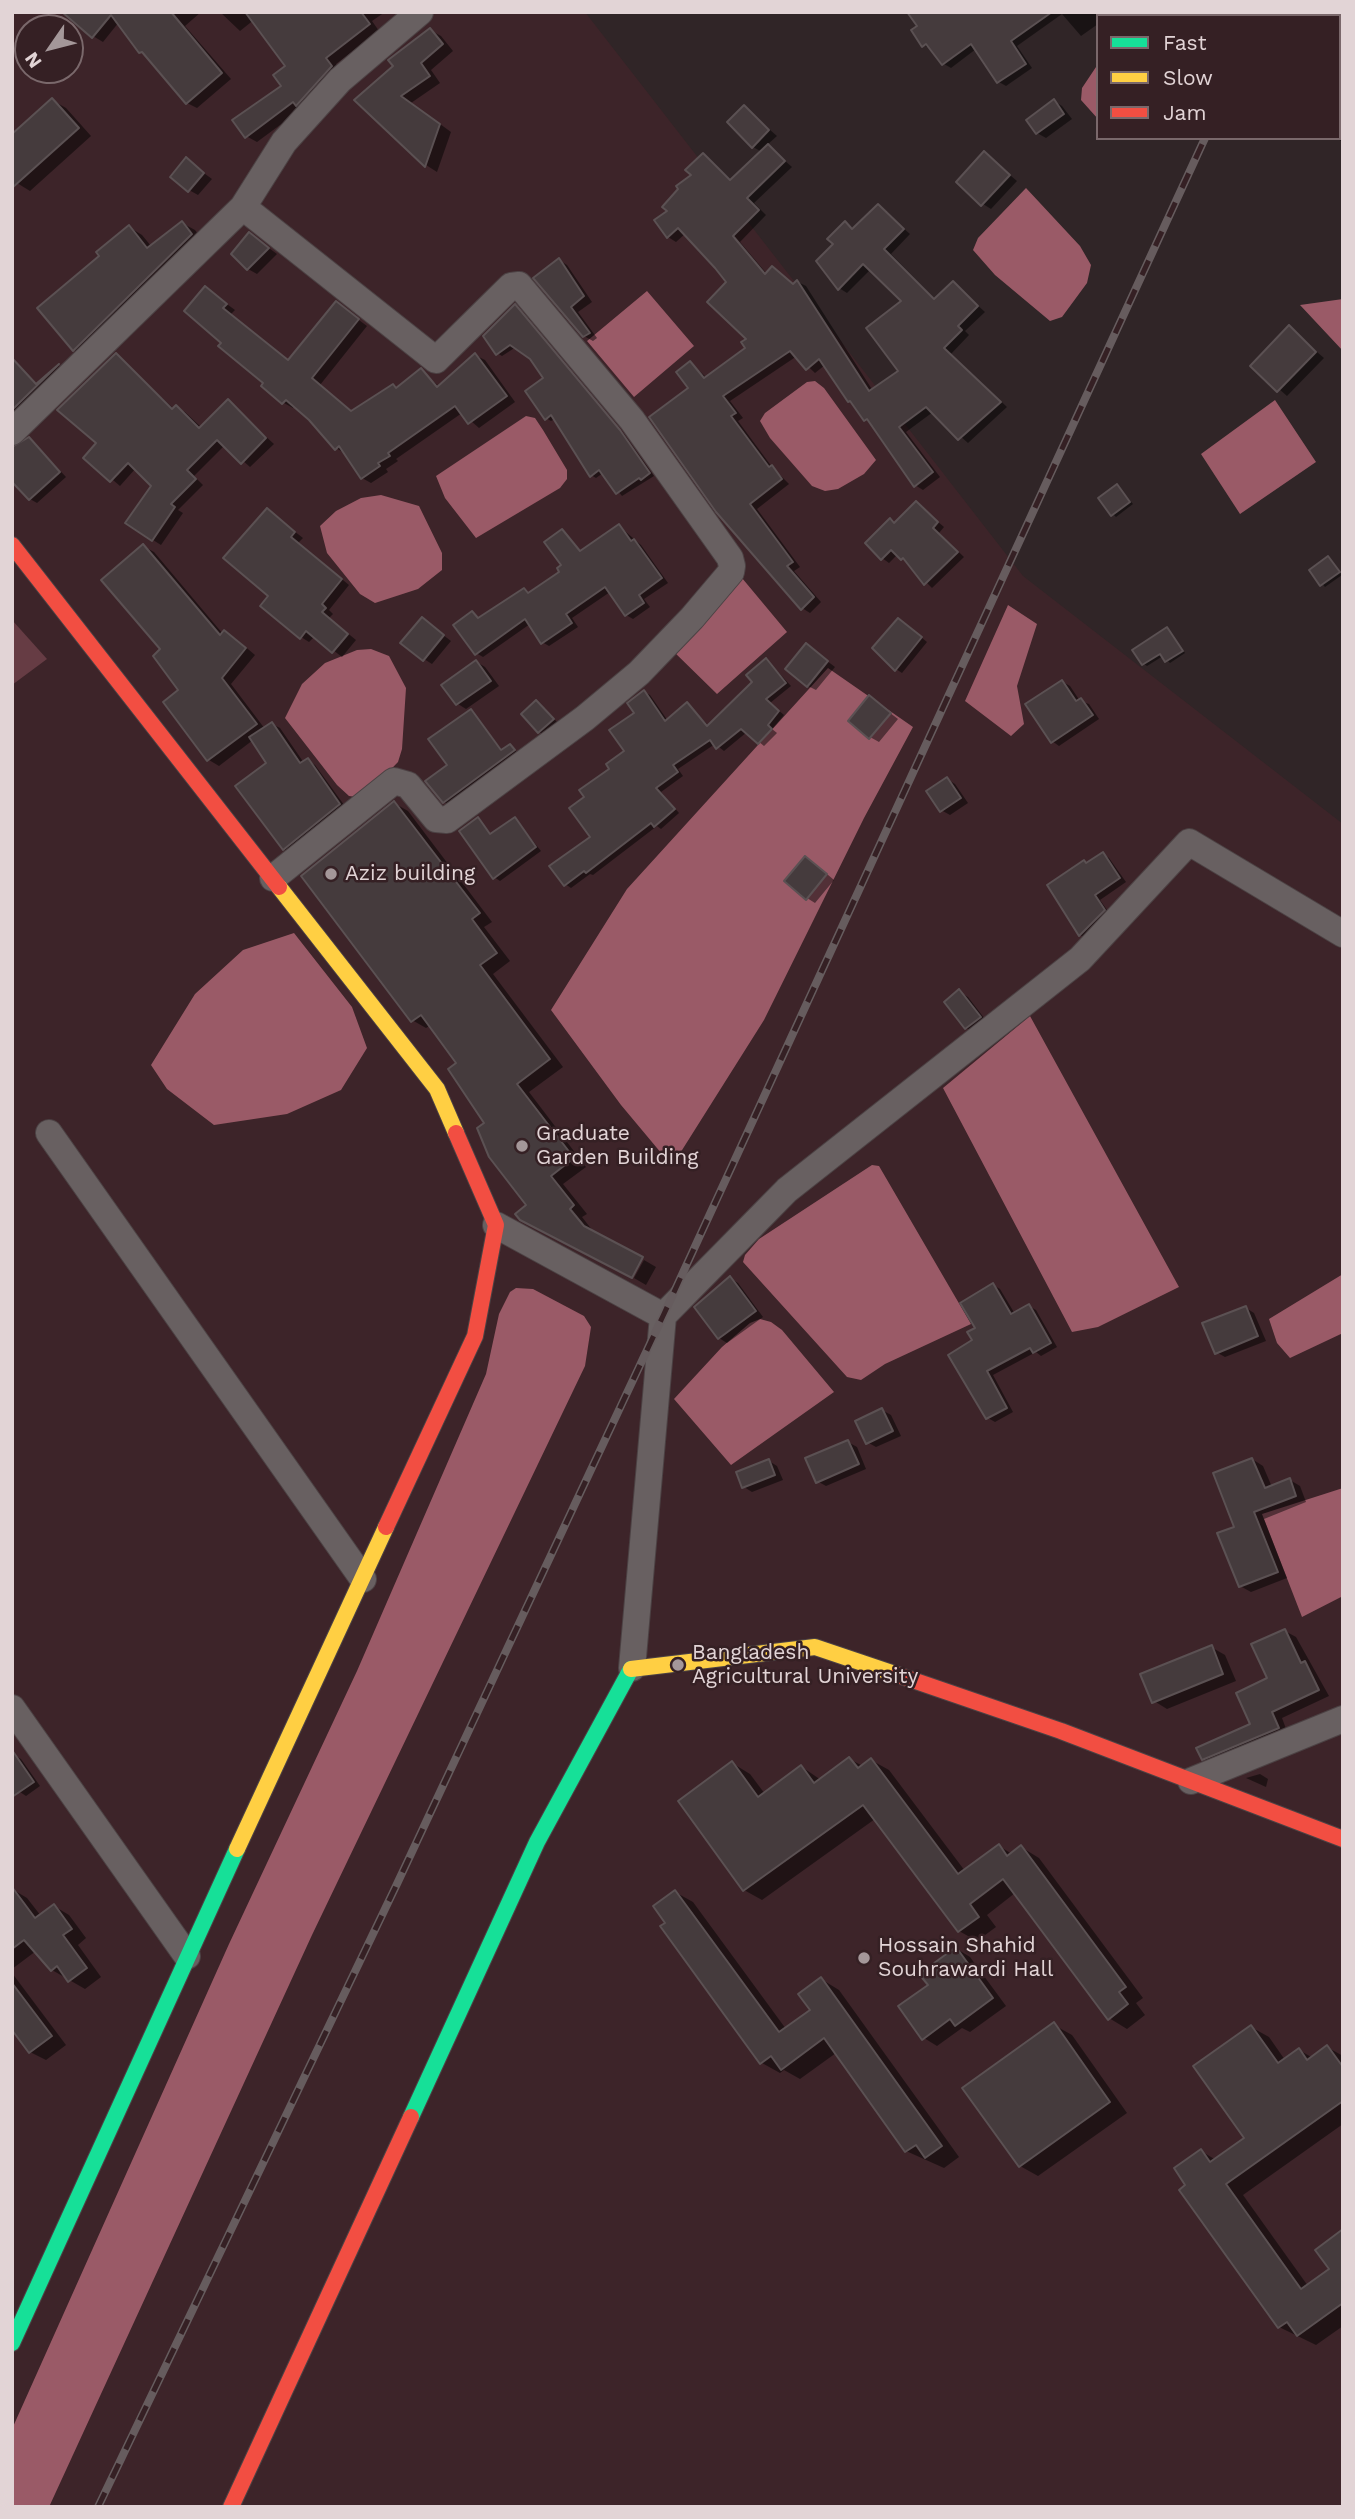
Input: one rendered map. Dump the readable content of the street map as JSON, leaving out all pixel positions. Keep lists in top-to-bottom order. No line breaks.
{"places":["Aziz building","Graduate Garden Building","Bangladesh Agricultural University","Hossain Shahid Souhrawardi Hall"],"legend":["Fast","Slow","Jam"],"north":"bottom left"}
